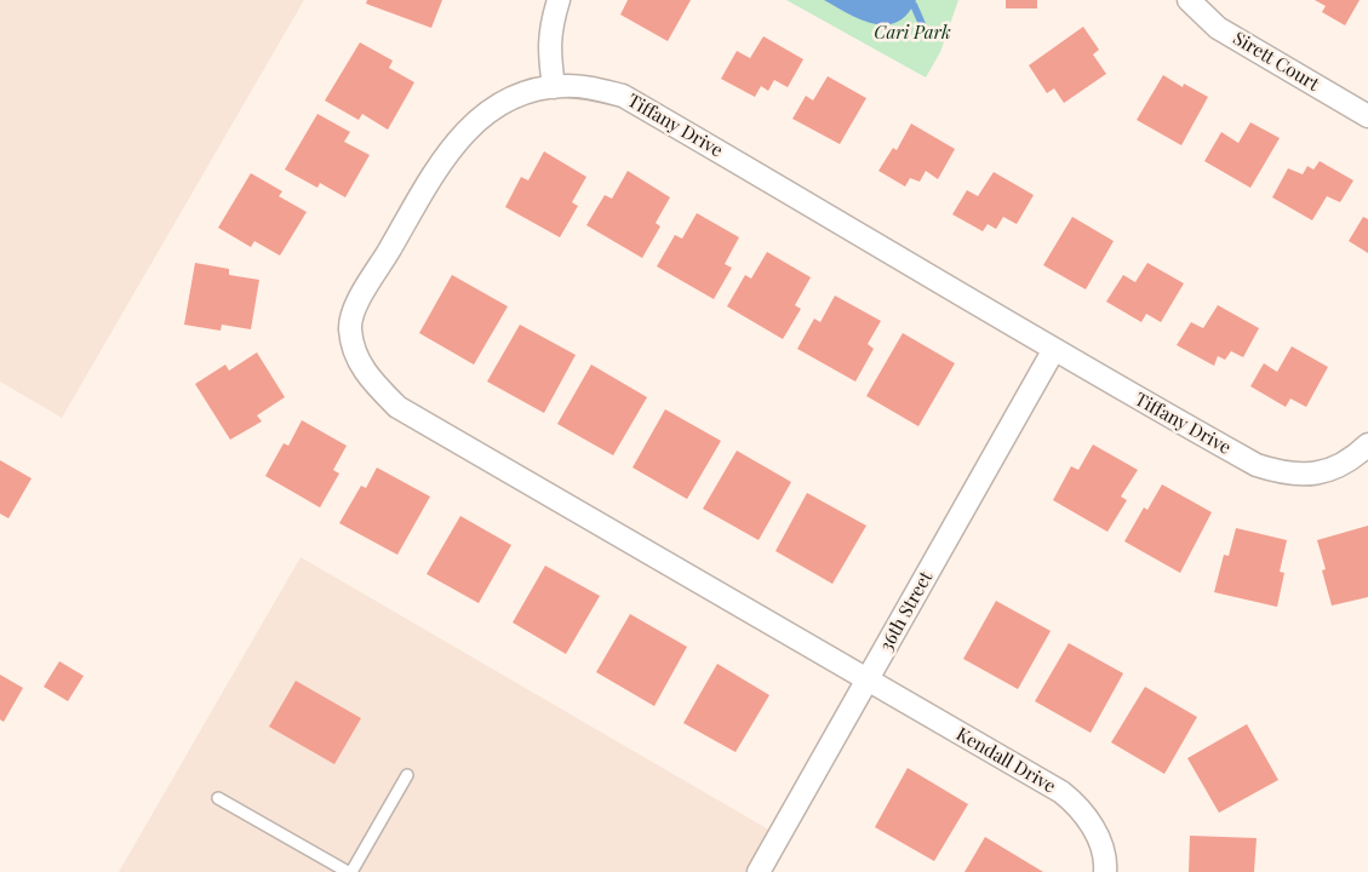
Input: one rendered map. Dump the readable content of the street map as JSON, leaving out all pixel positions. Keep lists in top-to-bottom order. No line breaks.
{"streets":{"street":["Sirett Court","Tiffany Drive","36th Street","Kendall Drive"]},"crossings":[["Tiffany Drive","36th Street"],["Tiffany Drive","Kendall Drive"],["36th Street","Kendall Drive"]],"parks":["Cari Park"]}
